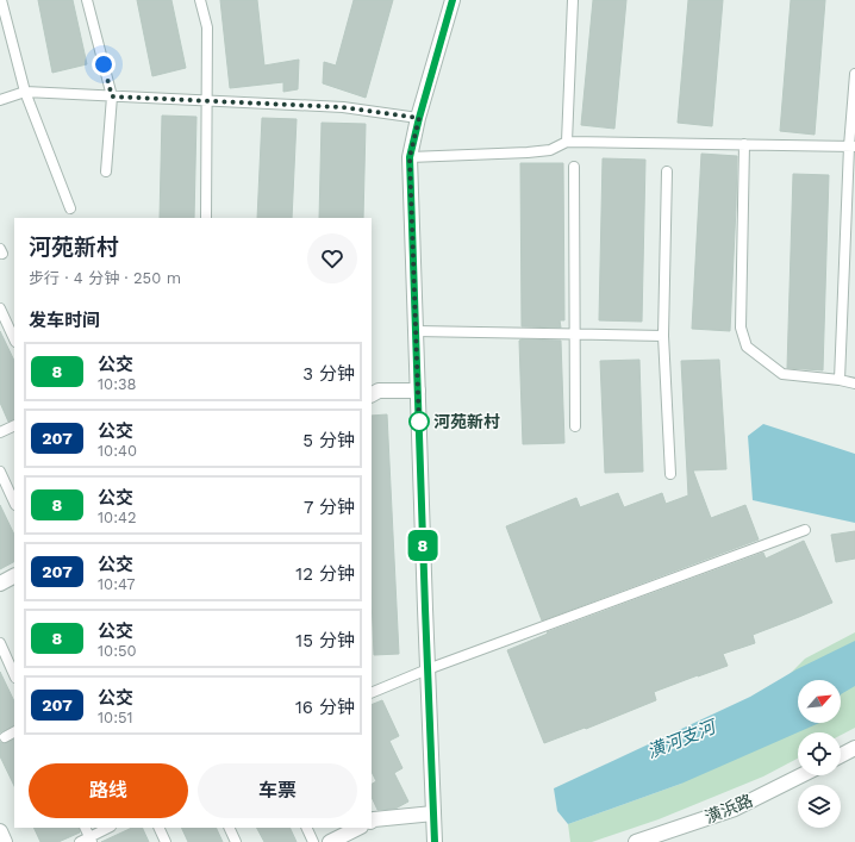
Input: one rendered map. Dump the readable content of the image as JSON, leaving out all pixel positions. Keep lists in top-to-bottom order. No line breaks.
{"streets":{"street":["潢浜路"]},"water":["潢河支河"],"places":["河苑新村"],"lines":["bus line 8"],"north":"top right","page":{"on_map":"8","heading":[["河苑新村","步行 · 4 分钟 · 250 m"],"发车时间"],"list":[{"mark":"8","name":"公交","note":"10:38","value":"3 分钟"},{"mark":"207","name":"公交","note":"10:40","value":"5 分钟"},{"mark":"8","name":"公交","note":"10:42","value":"7 分钟"},{"mark":"207","name":"公交","note":"10:47","value":"12 分钟"},{"mark":"8","name":"公交","note":"10:50","value":"15 分钟"},{"mark":"207","name":"公交","note":"10:51","value":"16 分钟"}],"buttons":["路线","车票"]}}
